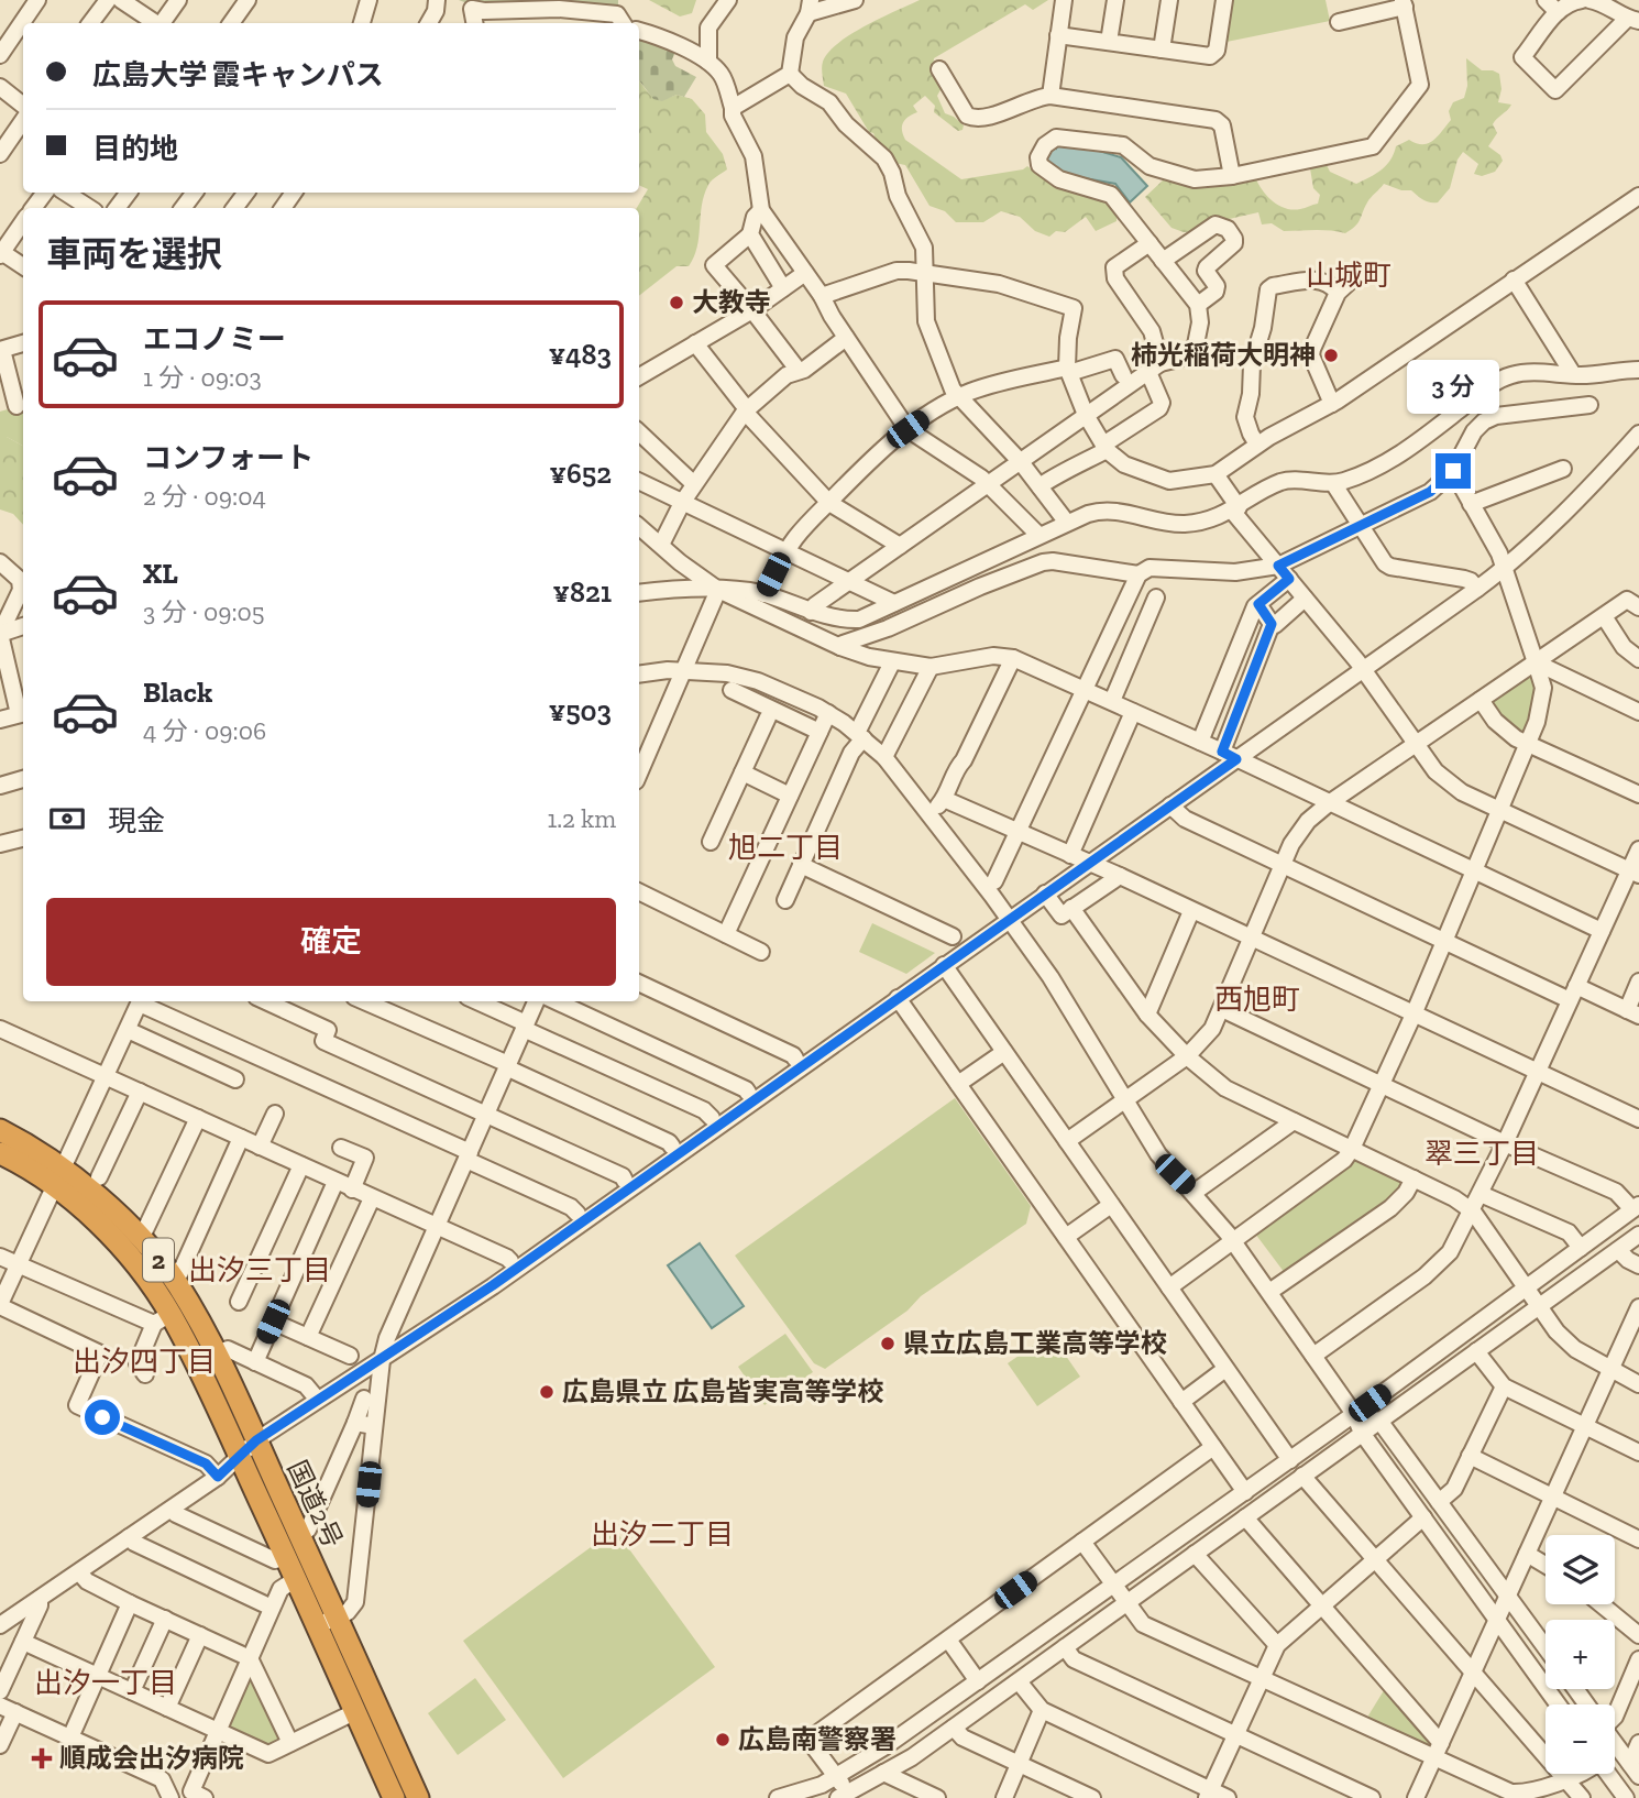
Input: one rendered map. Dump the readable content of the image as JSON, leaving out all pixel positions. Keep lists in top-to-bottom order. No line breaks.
{"streets":{"highway":["2","国道2号"]},"districts":["山城町","旭二丁目","西旭町","翠三丁目","出汐三丁目","出汐四丁目","出汐二丁目","出汐一丁目"],"places":{"other":["大教寺","柿光稲荷大明神","県立広島工業高等学校","広島県立 広島皆実高等学校","広島南警察署"],"health":["順成会出汐病院"]},"page":{"banner":["広島大学 霞キャンパス","目的地"],"heading":"車両を選択","list":[{"name":"エコノミー","note":"1 分 · 09:03","value":"¥483"},{"name":"コンフォート","note":"2 分 · 09:04","value":"¥652"},{"name":"XL","note":"3 分 · 09:05","value":"¥821"},{"name":"Black","note":"4 分 · 09:06","value":"¥503"}],"bubble":"3 分","pay":["現金","1.2 km"],"buttons":"確定","map_buttons":["+","−"]}}
